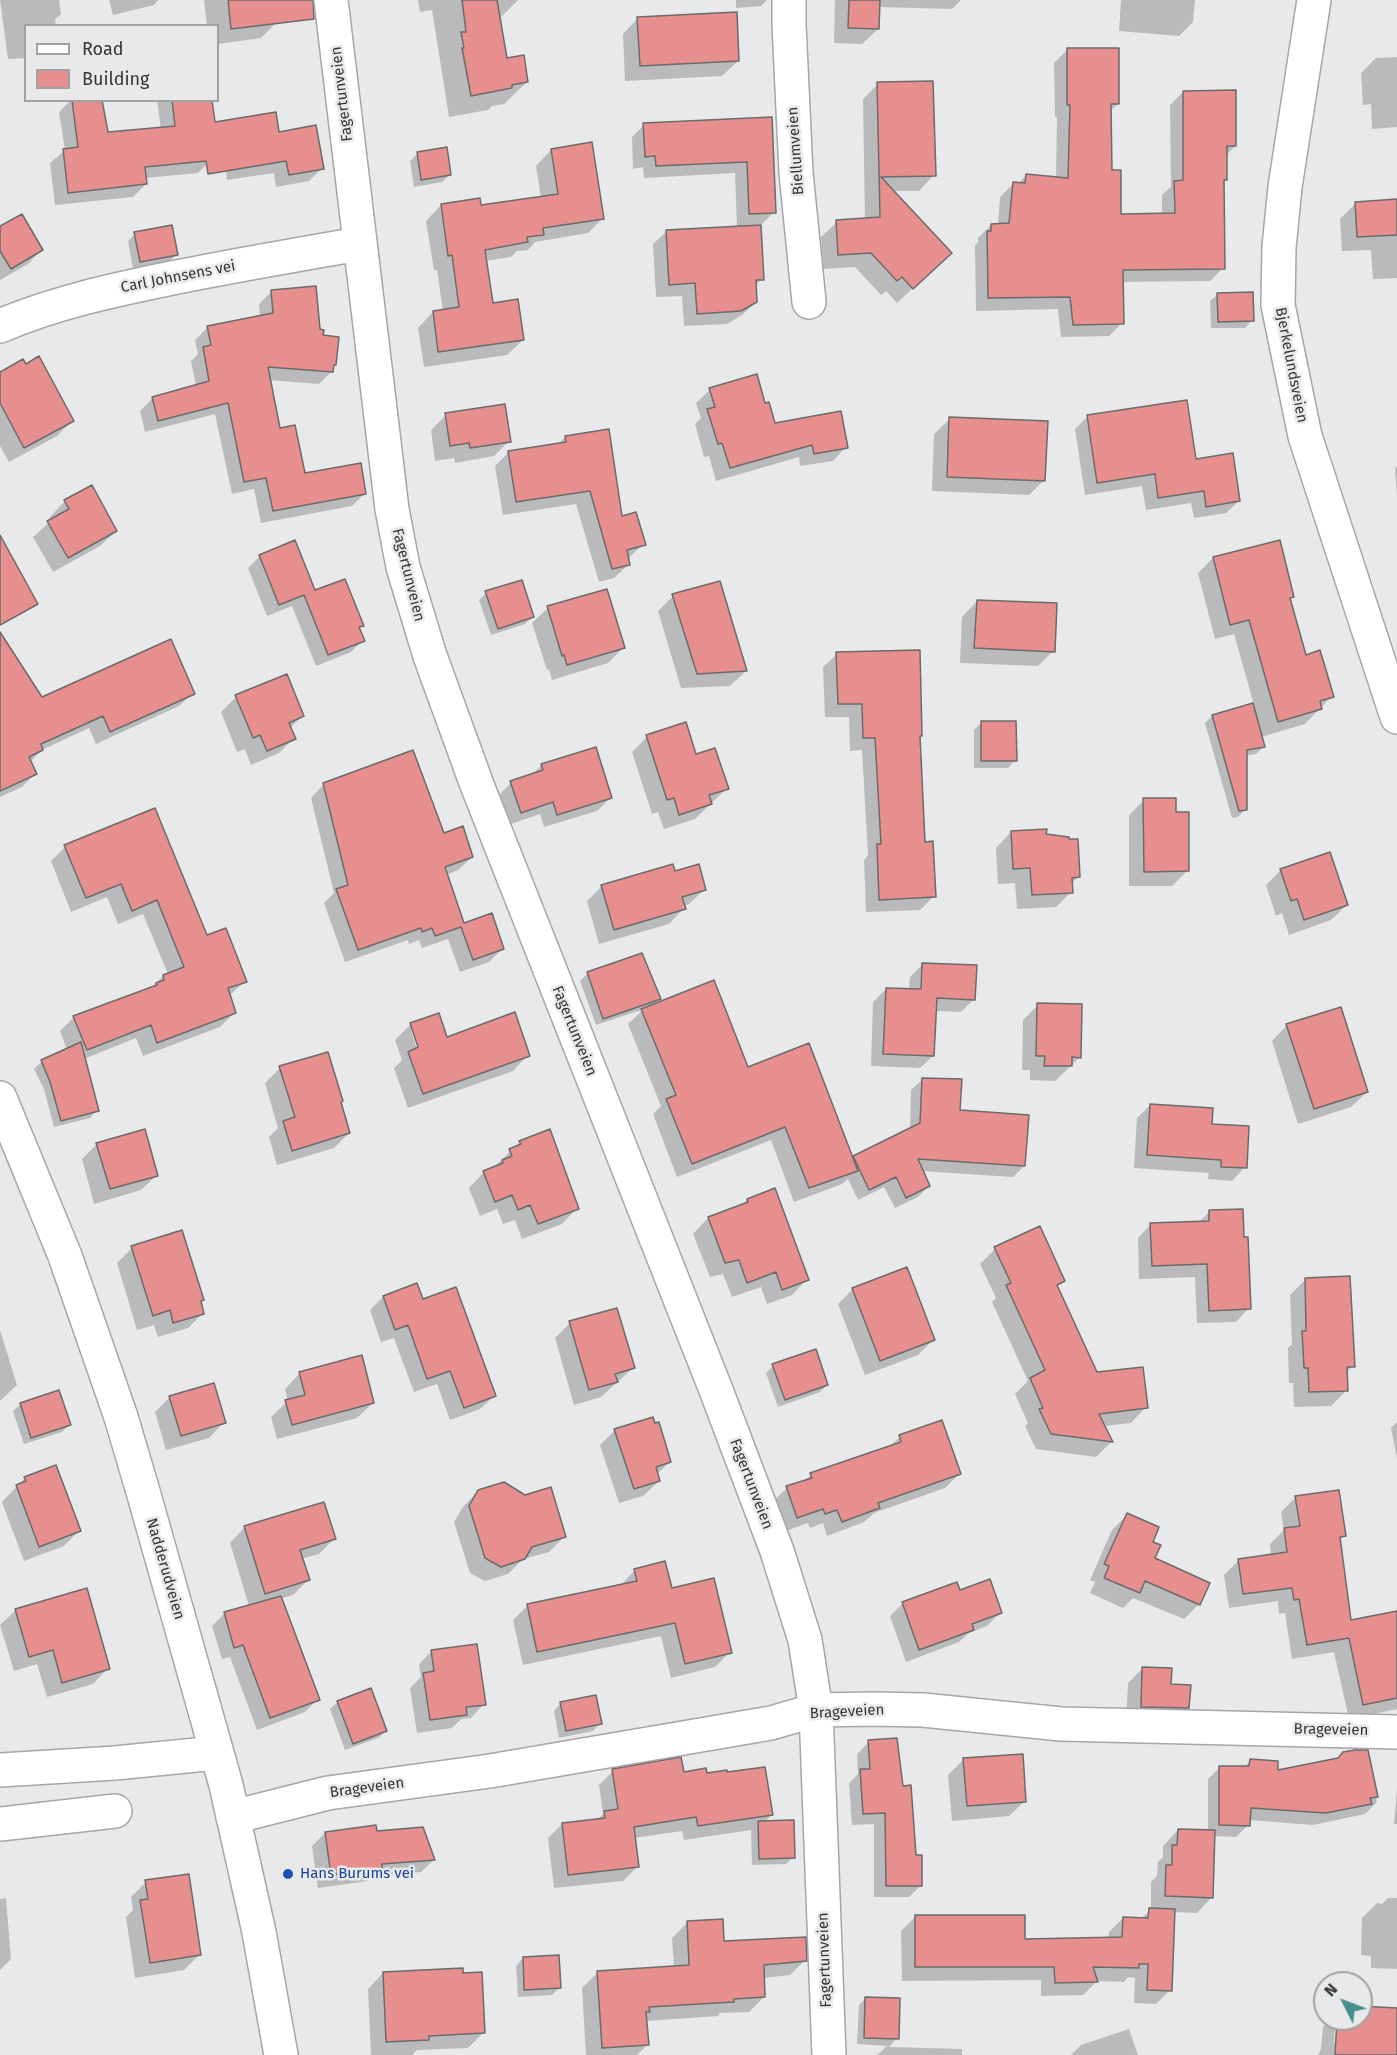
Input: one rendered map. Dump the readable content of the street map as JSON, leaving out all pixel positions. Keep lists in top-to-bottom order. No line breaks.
{"streets":{"street":["Fagertunveien","Biellumveien","Carl Johnsens vei","Bjerkelundsveien","Nadderudveien","Brageveien"]},"crossings":[["Fagertunveien","Carl Johnsens vei"],["Fagertunveien","Brageveien"],["Nadderudveien","Brageveien"]],"places":["Hans Burums vei"],"legend":["Road","Building"],"north":"top left"}
